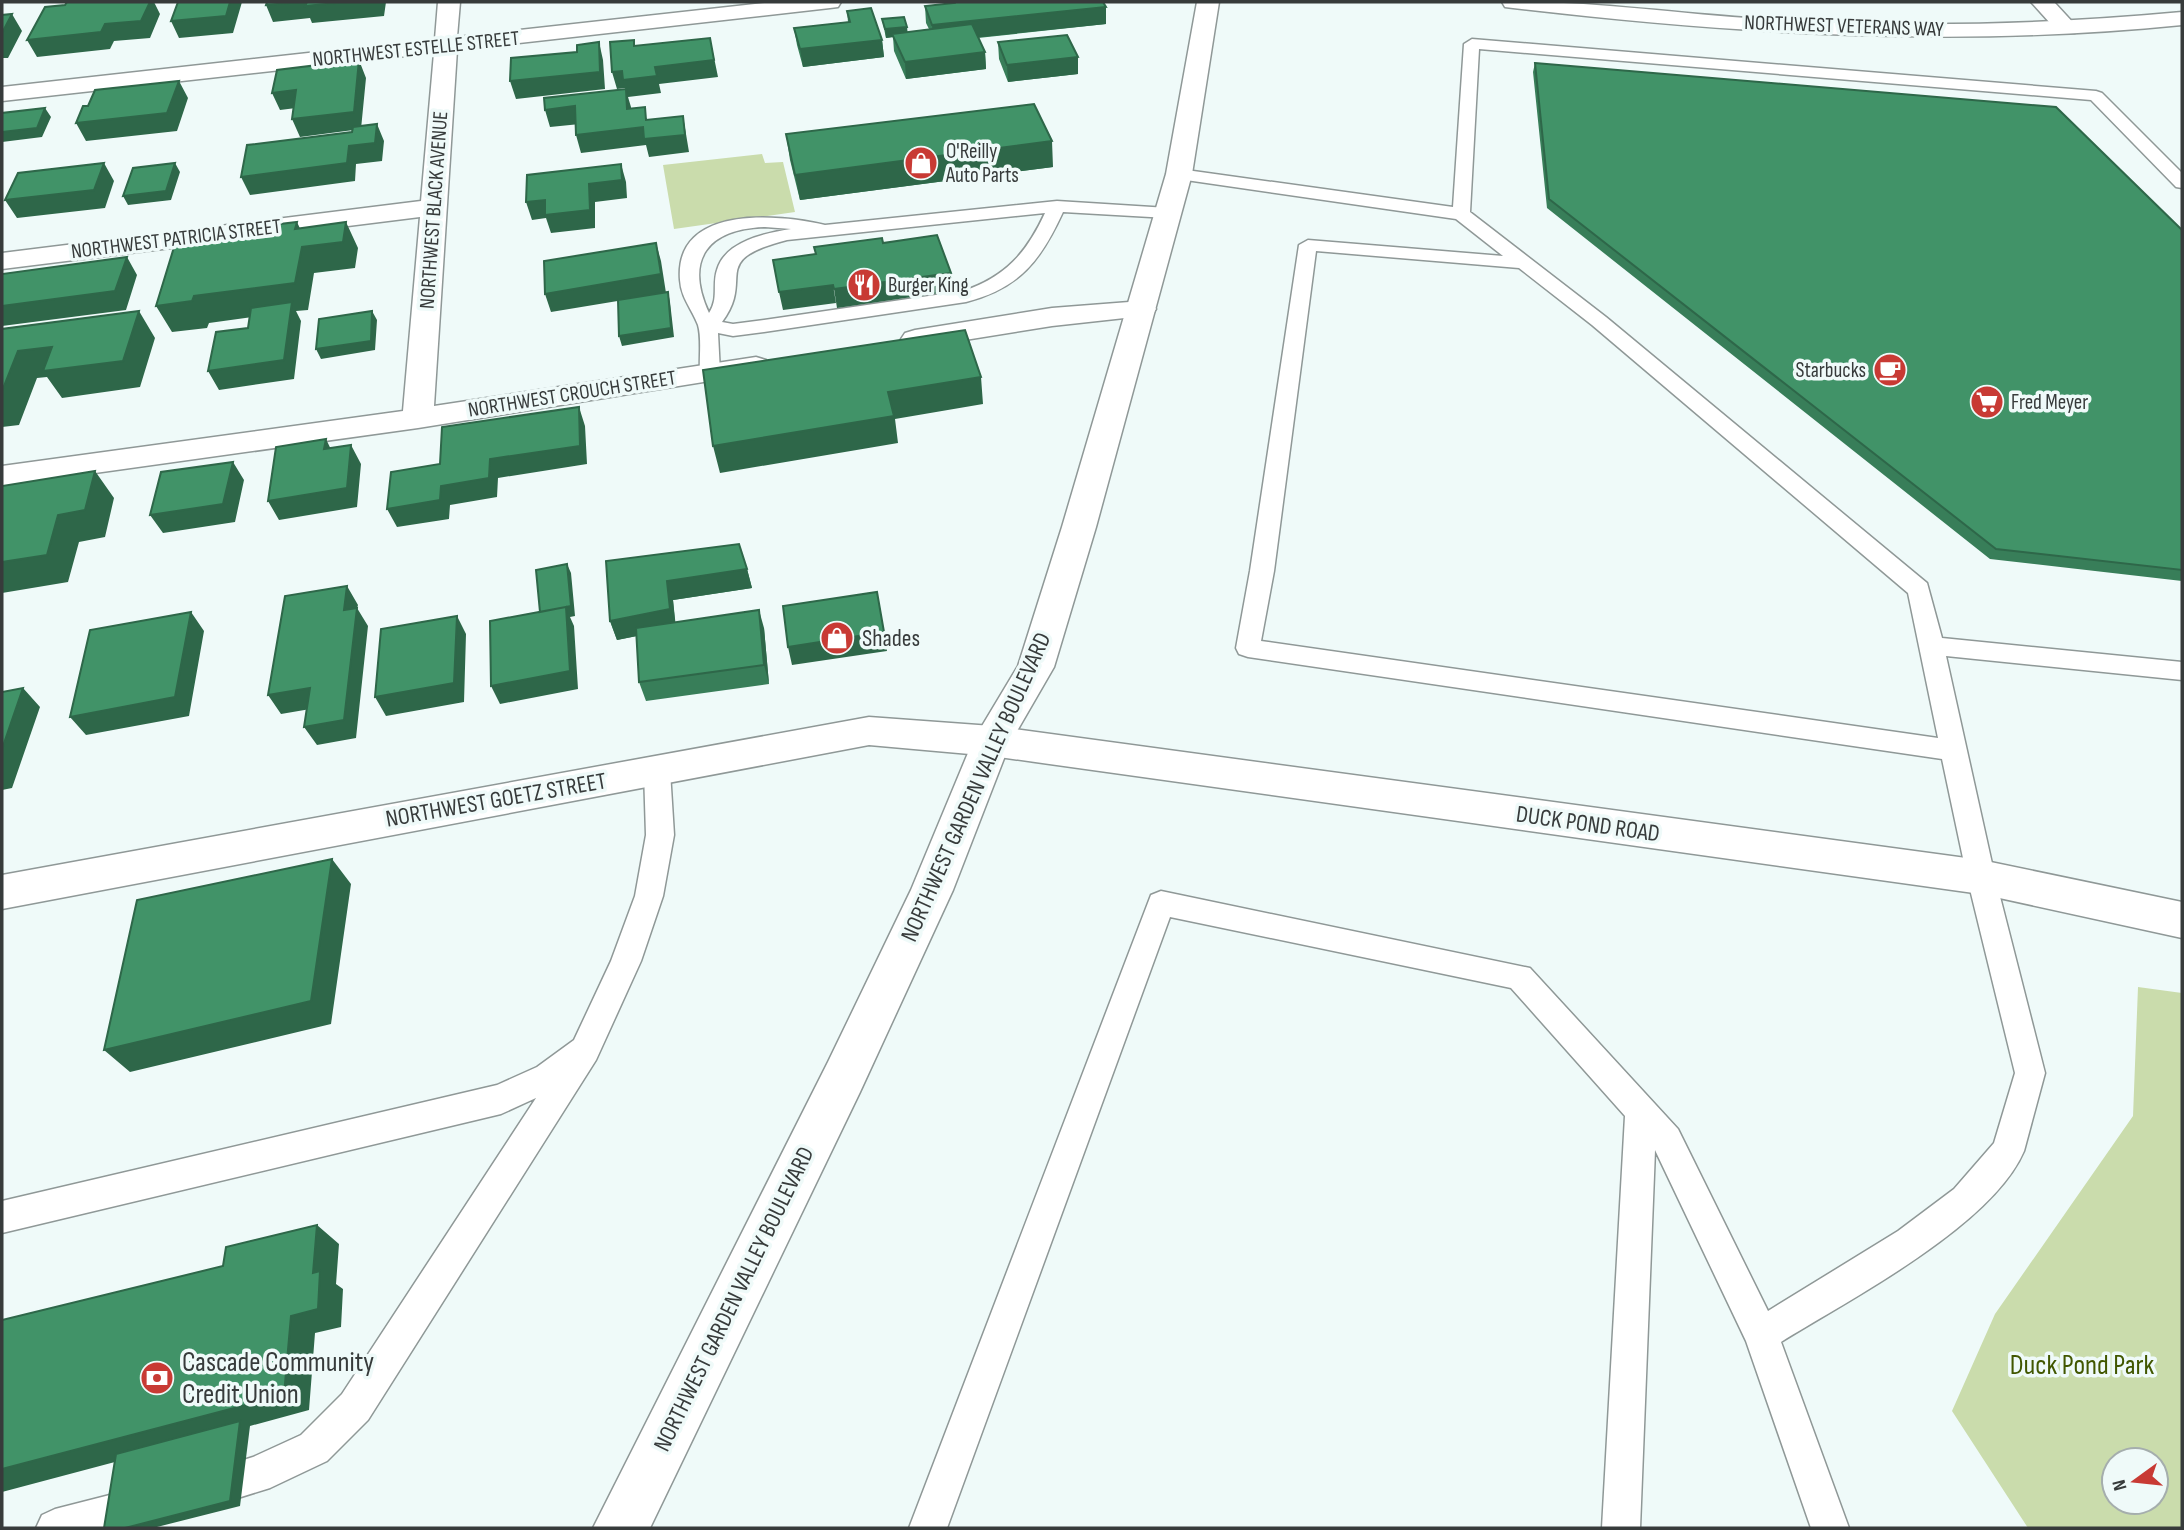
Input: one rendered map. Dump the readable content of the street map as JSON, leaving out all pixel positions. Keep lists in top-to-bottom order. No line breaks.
{"streets":{"street":["NORTHWEST VETERANS WAY","NORTHWEST ESTELLE STREET","NORTHWEST BLACK AVENUE","NORTHWEST PATRICIA STREET","NORTHWEST CROUCH STREET","NORTHWEST GARDEN VALLEY BOULEVARD","NORTHWEST GOETZ STREET","DUCK POND ROAD"]},"crossings":[["NORTHWEST ESTELLE STREET","NORTHWEST BLACK AVENUE"],["NORTHWEST BLACK AVENUE","NORTHWEST PATRICIA STREET"],["NORTHWEST BLACK AVENUE","NORTHWEST CROUCH STREET"],["NORTHWEST GARDEN VALLEY BOULEVARD","NORTHWEST GOETZ STREET"],["NORTHWEST GARDEN VALLEY BOULEVARD","DUCK POND ROAD"],["NORTHWEST GOETZ STREET","DUCK POND ROAD"]],"parks":["Duck Pond Park"],"places":{"shop":["O'Reilly Auto Parts","Shades"],"restaurant":["Burger King"],"cafe":["Starbucks"],"supermarket":["Fred Meyer"],"bank":["Cascade Community Credit Union"]},"north":"left"}
